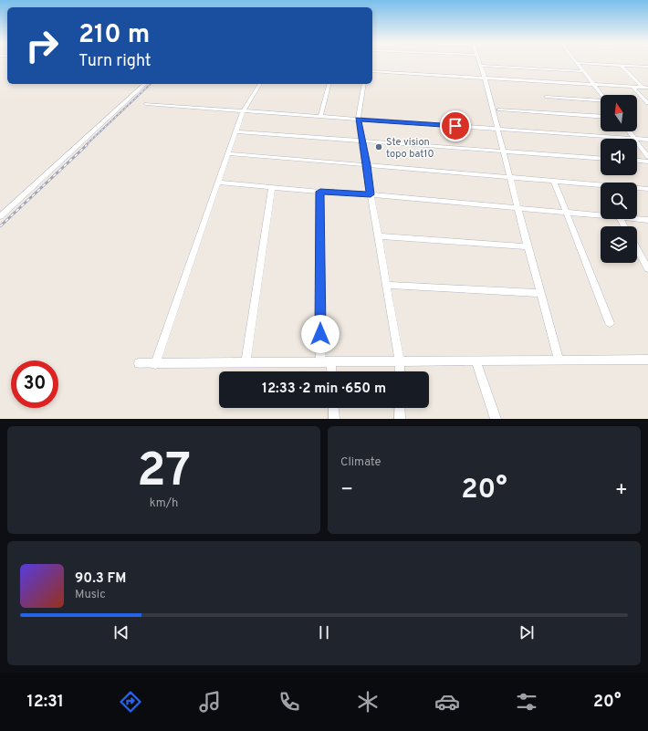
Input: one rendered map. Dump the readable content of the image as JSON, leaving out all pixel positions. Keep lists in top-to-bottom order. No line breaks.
{"places":["Ste vision topo bat10"],"north":"top","page":{"turn":["210 m","Turn right"],"limit":"30","trip":"12:33 · 2 min · 650 m","tile":[["27","km/h"],"Climate"],"heat":["−","20°","+"],"song":["90.3 FM","Music"],"tabs":["12:31","20°"]}}
